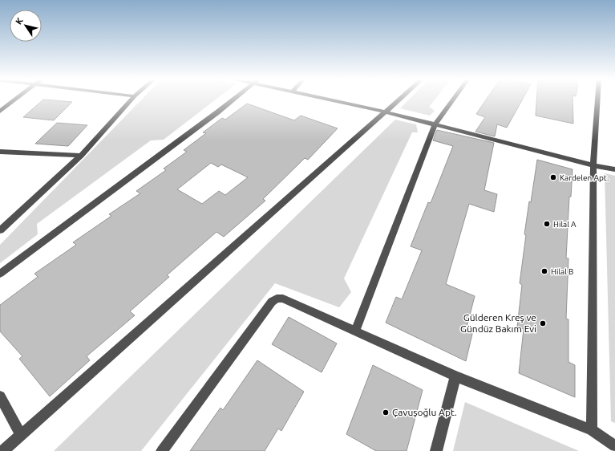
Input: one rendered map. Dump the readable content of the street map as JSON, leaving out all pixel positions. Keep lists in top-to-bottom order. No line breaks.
{"places":["Kardelen Apt.","Hilal A","Hilal B","Gülderen Kreş ve Gündüz Bakım Evi","Çavuşoğlu Apt."],"north":"top left"}
